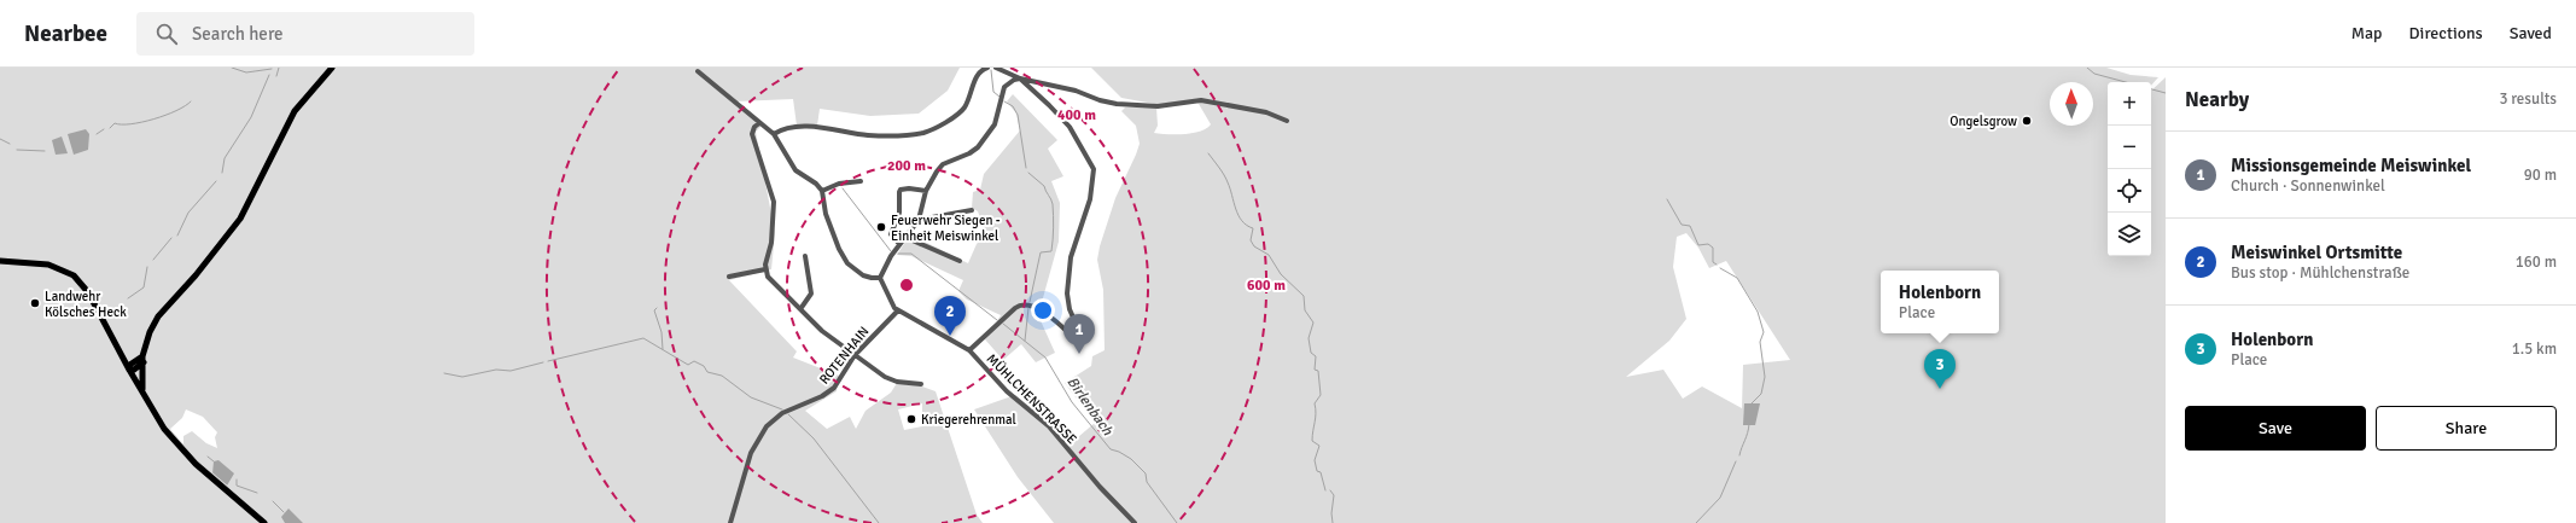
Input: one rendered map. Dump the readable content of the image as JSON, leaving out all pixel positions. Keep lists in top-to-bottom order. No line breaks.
{"streets":{"street":["ROTENHAIN","MÜHLCHENSTRASSE"]},"crossings":[["ROTENHAIN","MÜHLCHENSTRASSE"]],"water":["Birlenbach"],"places":["Ongelsgrow","Feuerwehr Siegen - Einheit Meiswinkel","Landwehr Kölsches Heck","Kriegerehrenmal"],"north":"top","page":{"header":"Nearbee","search":"Search here","nav":["Map","Directions","Saved"],"heading":["Nearby","3 results"],"map_buttons":["+","−"],"list":[{"mark":"1","name":"Missionsgemeinde Meiswinkel","note":"Church · Sonnenwinkel","value":"90 m"},{"mark":"2","name":"Meiswinkel Ortsmitte","note":"Bus stop · Mühlchenstraße","value":"160 m"},{"mark":"3","name":"Holenborn","note":"Place","value":"1.5 km"}],"popup":["Holenborn","Place"],"pins":["2","1","3"],"buttons":["Save","Share"]},"rings":["400 m","200 m","600 m"]}
